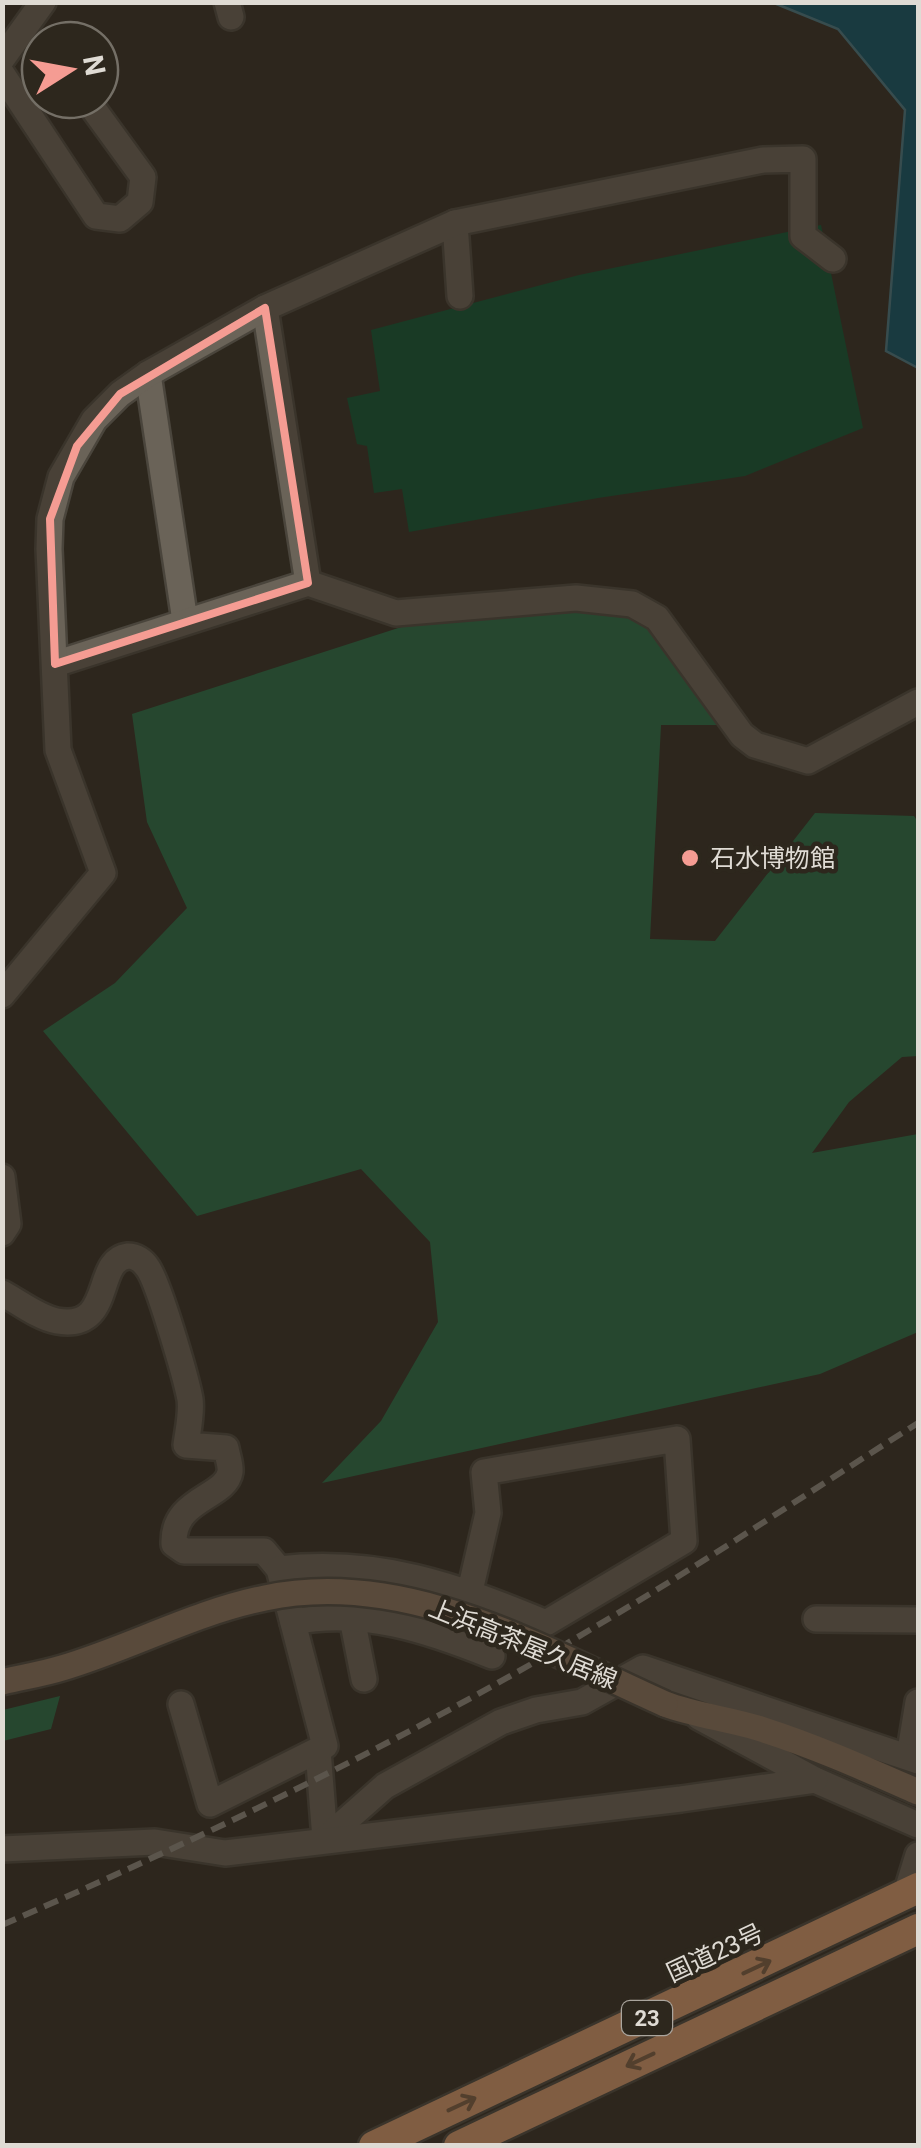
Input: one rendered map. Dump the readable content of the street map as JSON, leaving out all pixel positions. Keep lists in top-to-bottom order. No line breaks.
{"streets":{"highway":["国道23号","23"],"main road":["上浜高茶屋久居線"]},"places":["石水博物館"],"north":"right"}
